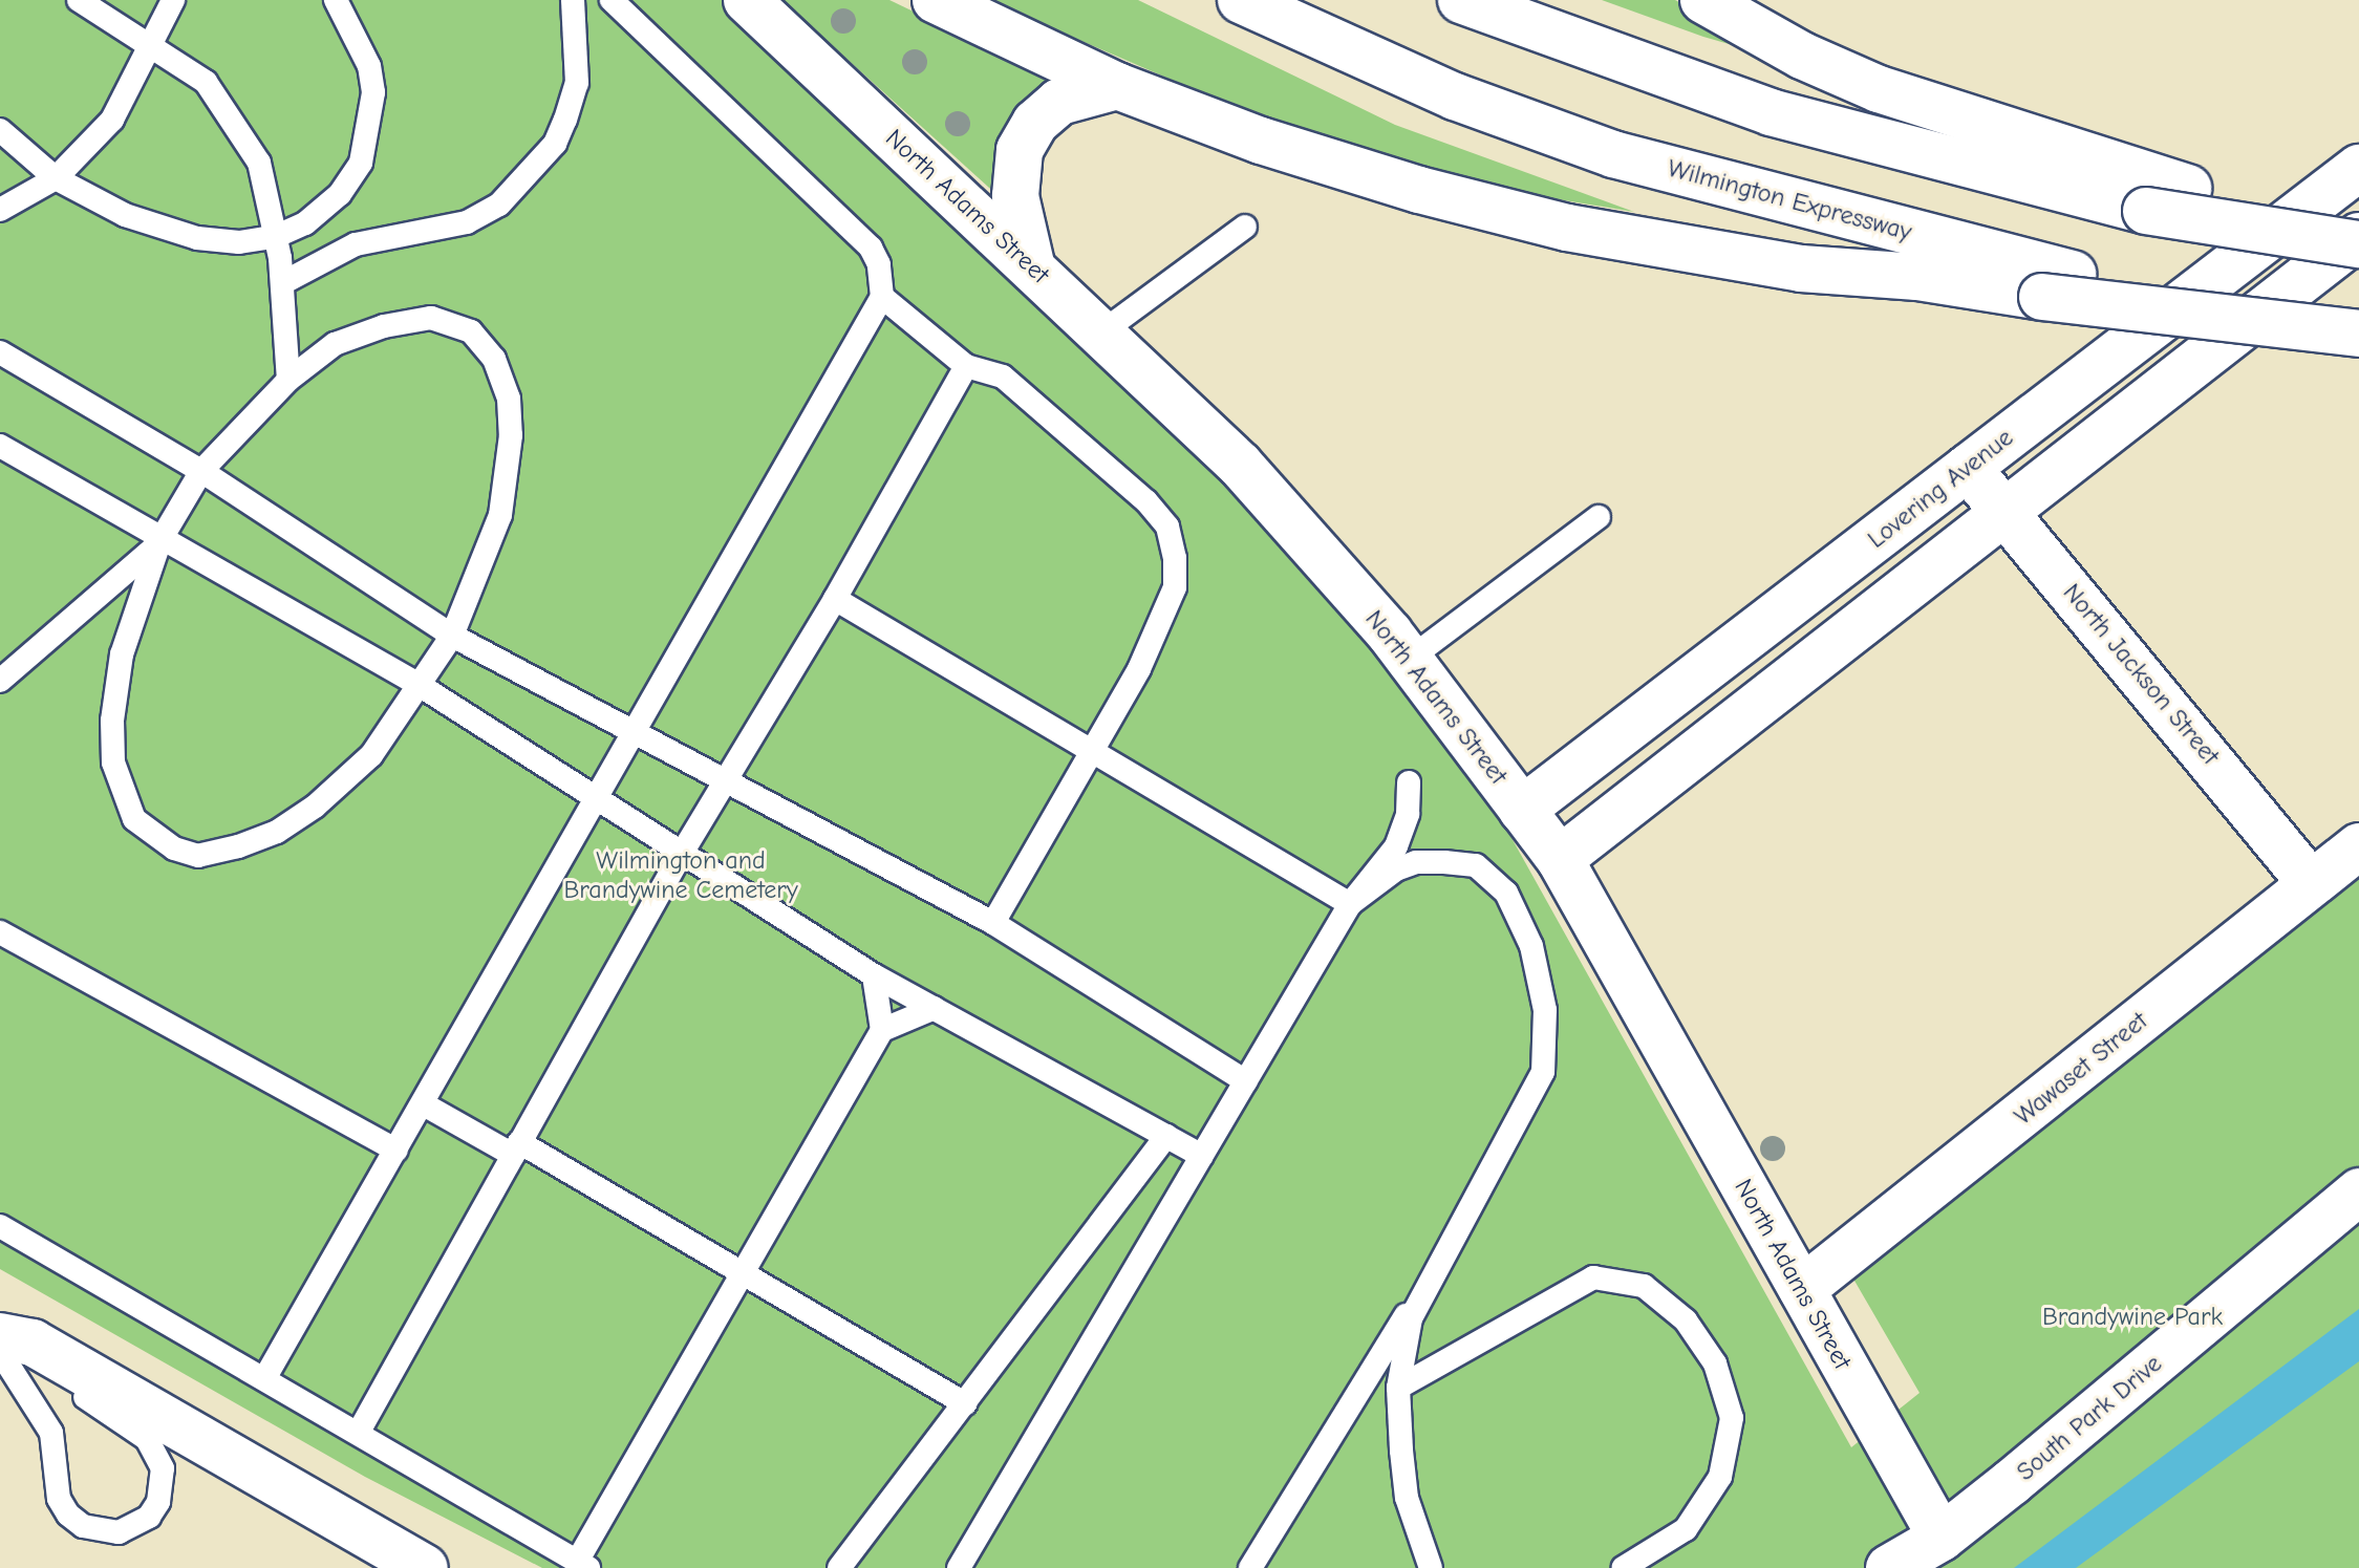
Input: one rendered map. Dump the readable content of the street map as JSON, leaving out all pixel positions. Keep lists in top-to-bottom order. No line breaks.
{"streets":{"main road":["Wilmington Expressway","North Adams Street","Lovering Avenue","North Jackson Street","Wawaset Street","South Park Drive"]},"crossings":[["North Adams Street","Lovering Avenue"],["North Adams Street","Wawaset Street"],["North Adams Street","South Park Drive"],["Lovering Avenue","North Jackson Street"],["North Jackson Street","Wawaset Street"]],"parks":["Wilmington and Brandywine Cemetery","Brandywine Park"]}
